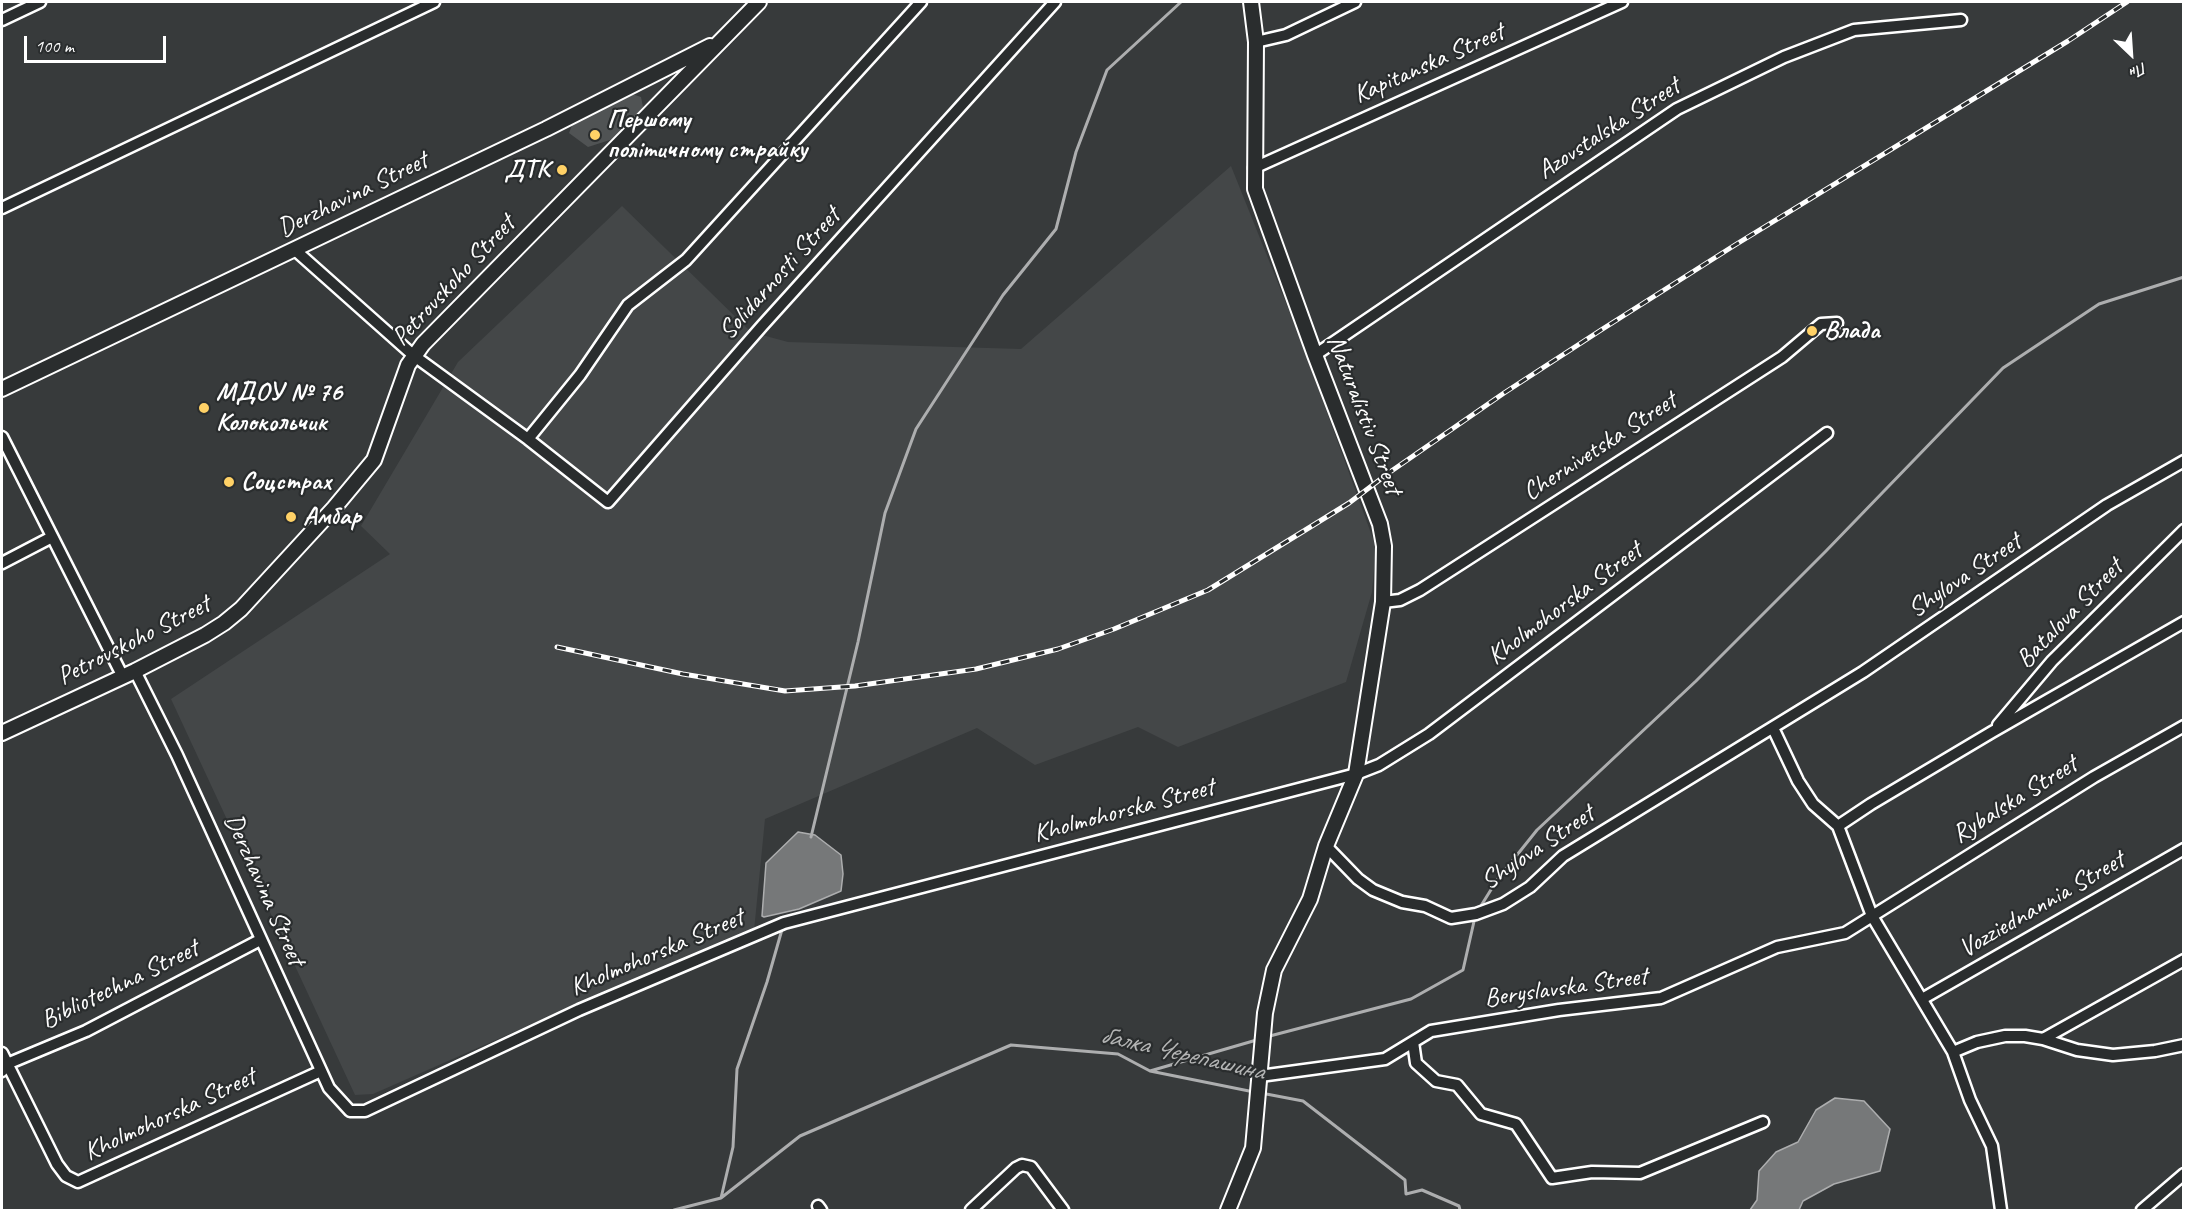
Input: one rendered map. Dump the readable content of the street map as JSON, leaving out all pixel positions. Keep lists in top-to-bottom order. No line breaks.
{"streets":{"main road":["Derzhavina Street","Petrovskoho Street","Naturalistiv Street"],"street":["Kapitanska Street","Azovstalska Street","Solidarnosti Street","Chernivetska Street","Shylova Street","Kholmohorska Street","Batalova Street","Rybalska Street","Vozziednannia Street","Bibliotechna Street","Beryslavska Street"]},"crossings":[["Kapitanska Street","Naturalistiv Street"],["Azovstalska Street","Naturalistiv Street"],["Derzhavina Street","Solidarnosti Street"],["Derzhavina Street","Petrovskoho Street"],["Derzhavina Street","Kholmohorska Street"],["Derzhavina Street","Bibliotechna Street"],["Solidarnosti Street","Petrovskoho Street"],["Naturalistiv Street","Chernivetska Street"],["Naturalistiv Street","Shylova Street"],["Naturalistiv Street","Kholmohorska Street"],["Naturalistiv Street","Beryslavska Street"],["Kholmohorska Street","Bibliotechna Street"],["Rybalska Street","Beryslavska Street"]],"water":["балка Черепашина"],"places":["Першому політичному страйку","ДТК","Влада","МДОУ № 76 Колокольчик","Соцстрах","Амбар"],"scale_bar":"100 m","north":"bottom right"}
